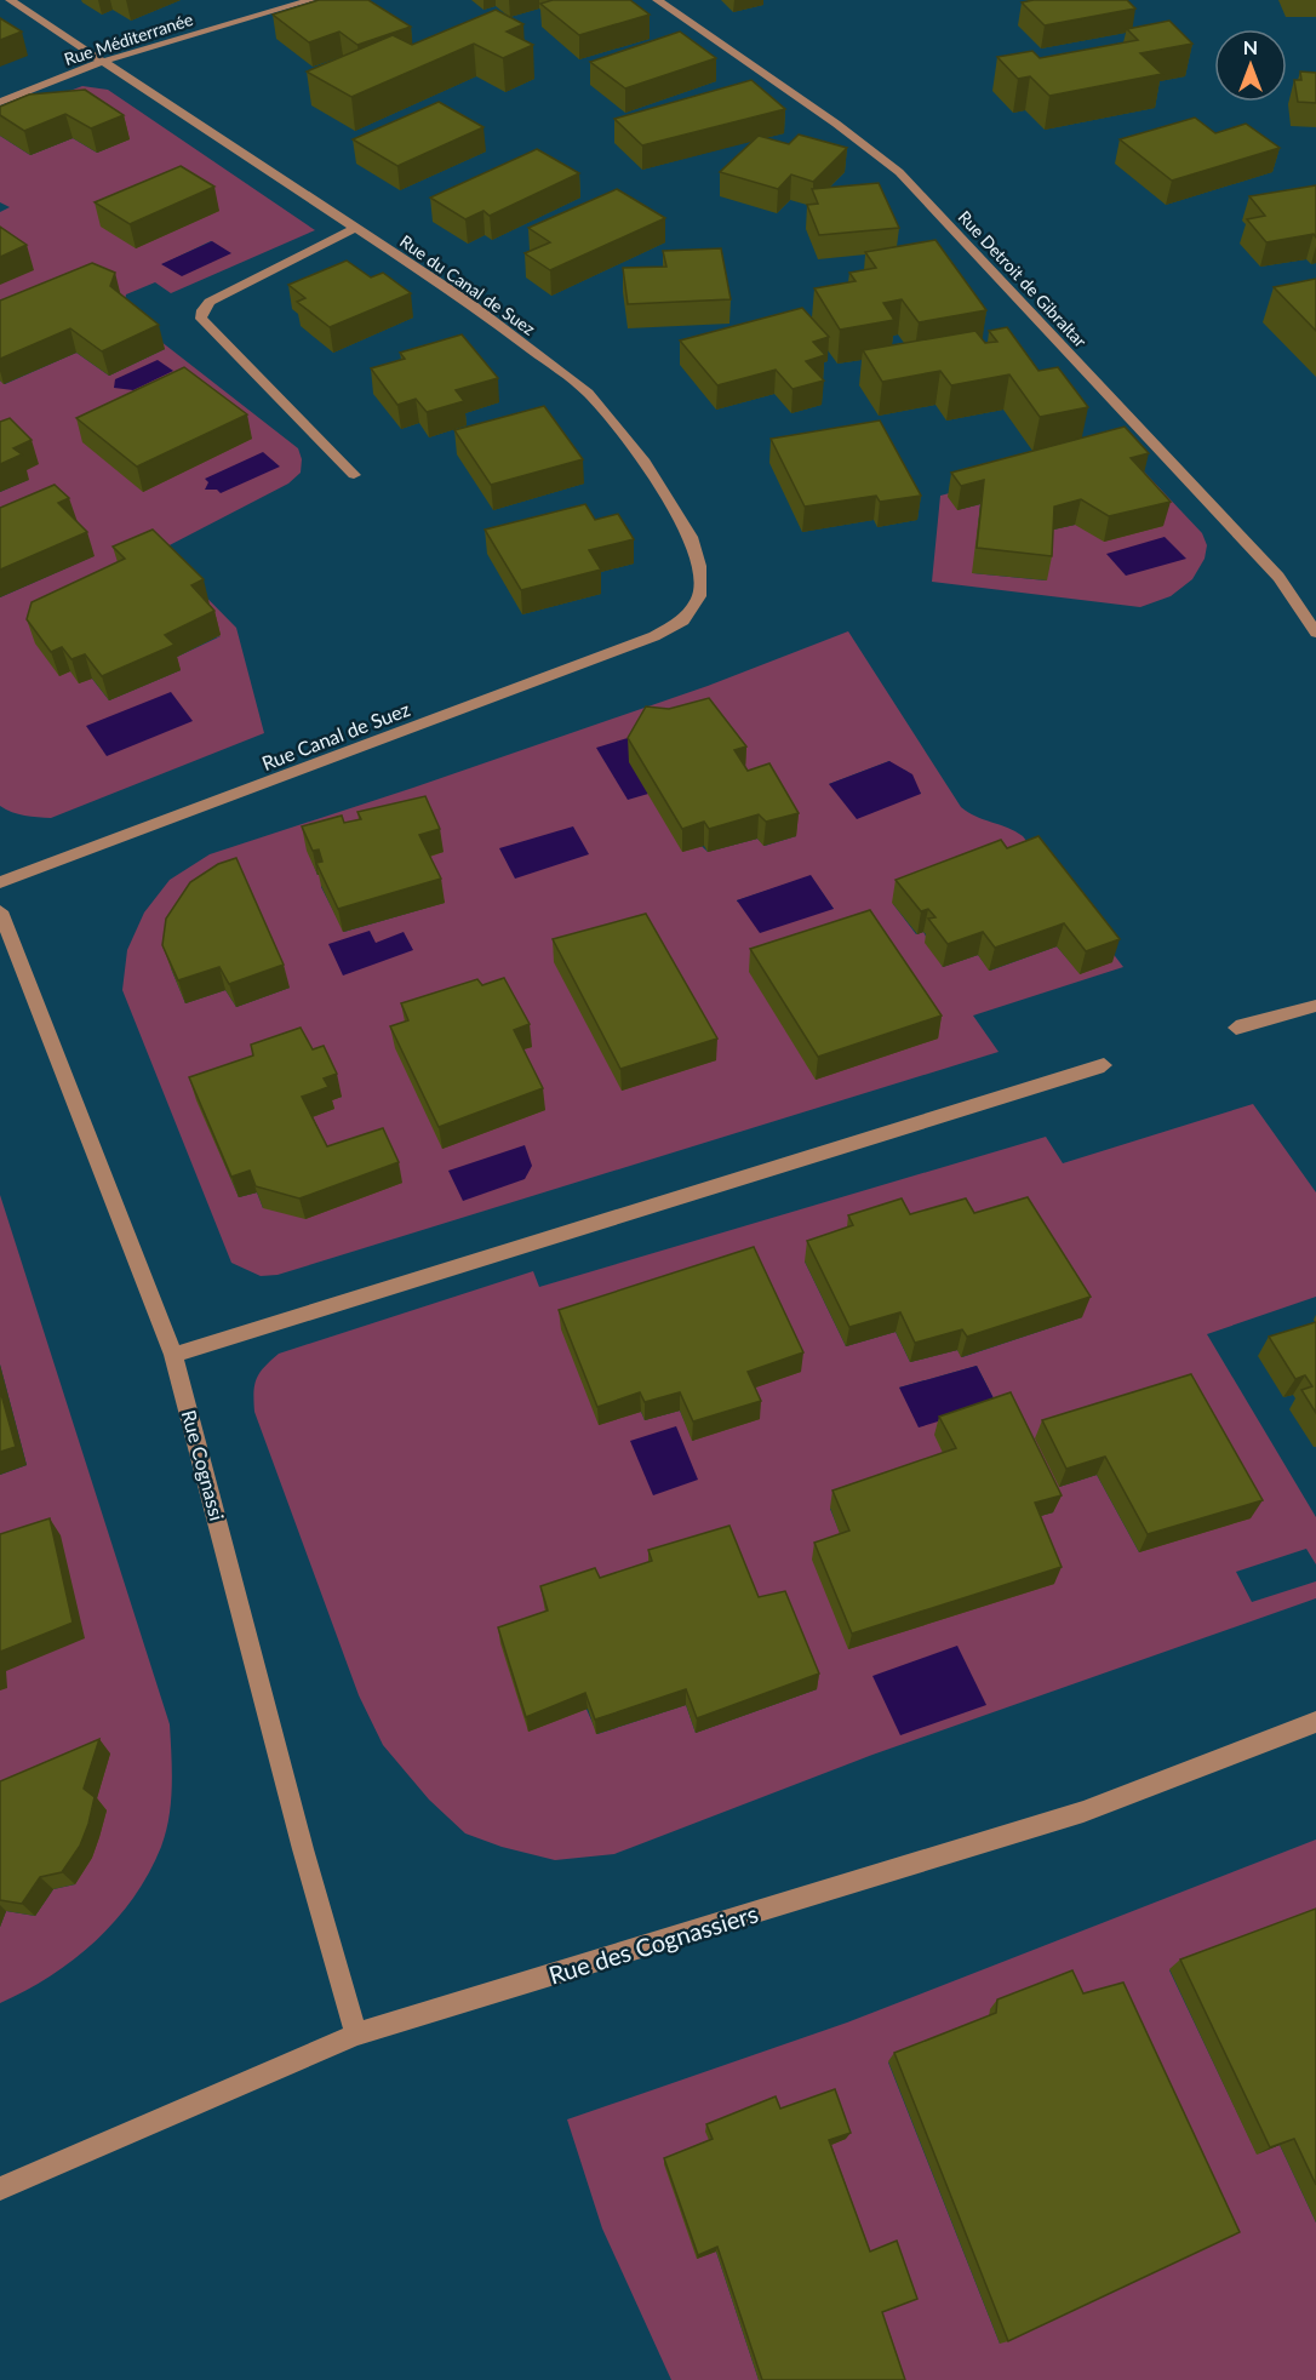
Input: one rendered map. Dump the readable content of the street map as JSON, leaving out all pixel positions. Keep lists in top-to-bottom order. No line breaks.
{"streets":{"street":["Rue Méditerranée","Rue Detroit de Gibraltar","Rue du Canal de Suez","Rue Canal de Suez","Rue Cognassi","Rue des Cognassiers"]},"crossings":[["Rue Méditerranée","Rue du Canal de Suez"],["Rue du Canal de Suez","Rue Canal de Suez"],["Rue Cognassi","Rue des Cognassiers"]],"north":"top"}
